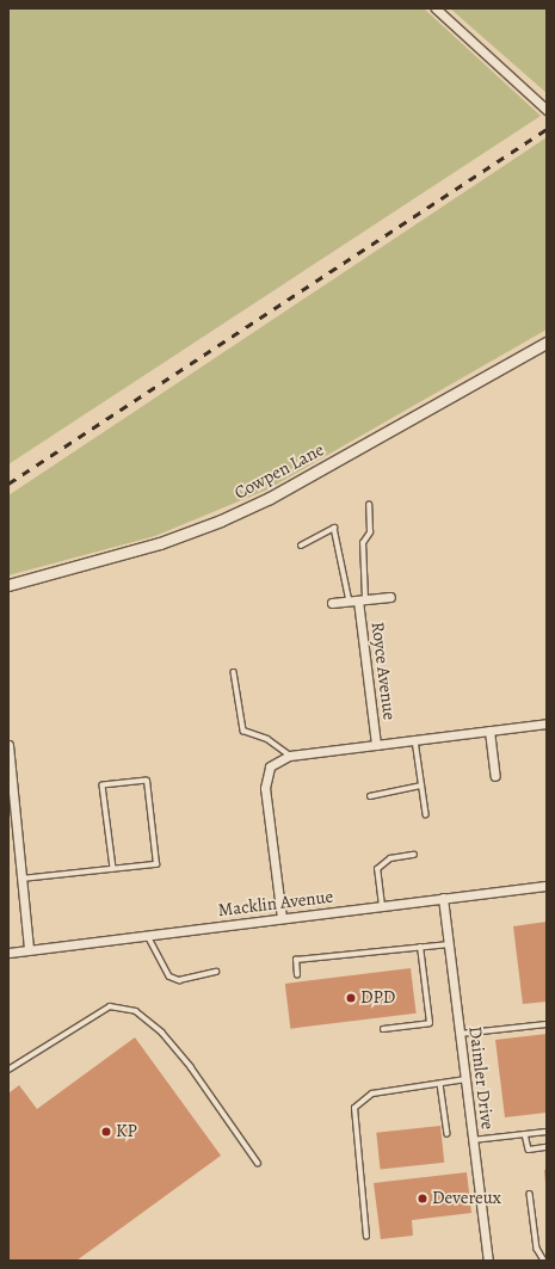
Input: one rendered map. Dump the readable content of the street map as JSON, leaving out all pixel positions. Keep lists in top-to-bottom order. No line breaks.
{"streets":{"street":["Cowpen Lane","Royce Avenue","Macklin Avenue","Daimler Drive"]},"crossings":[["Royce Avenue","Macklin Avenue"],["Macklin Avenue","Daimler Drive"]],"places":["DPD","KP","Devereux"]}
